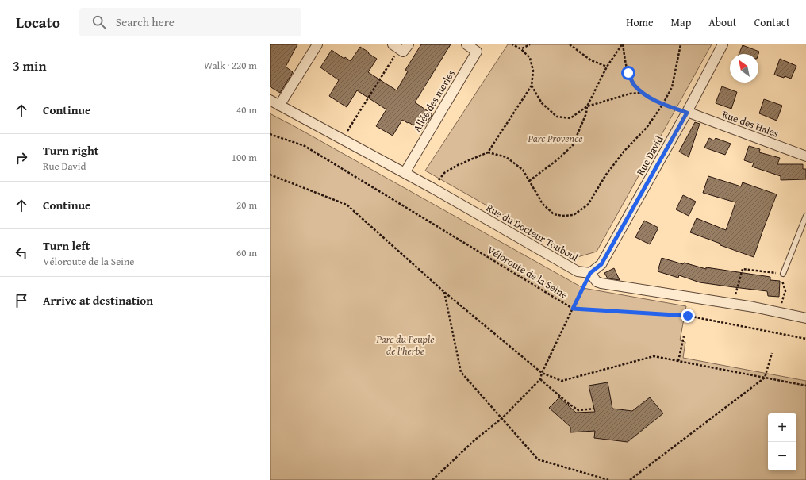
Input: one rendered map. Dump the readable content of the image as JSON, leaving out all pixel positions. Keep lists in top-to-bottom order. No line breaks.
{"streets":{"street":["Allée des merles","Rue des Haies","Rue David","Rue du Docteur Touboul"],"path":["Véloroute de la Seine"]},"crossings":[["Allée des merles","Rue du Docteur Touboul"],["Rue des Haies","Rue David"],["Rue David","Rue du Docteur Touboul"]],"parks":["Parc Provence","Parc du Peuple de l'herbe"],"north":"top left","page":{"header":"Locato","search":"Search here","nav":["Home","Map","About","Contact"],"heading":["3 min","Walk · 220 m"],"list":[["Continue","40 m"],["Turn right","Rue David","100 m"],["Continue","20 m"],["Turn left","Véloroute de la Seine","60 m"],"Arrive at destination"],"map_buttons":["+","−"]}}
